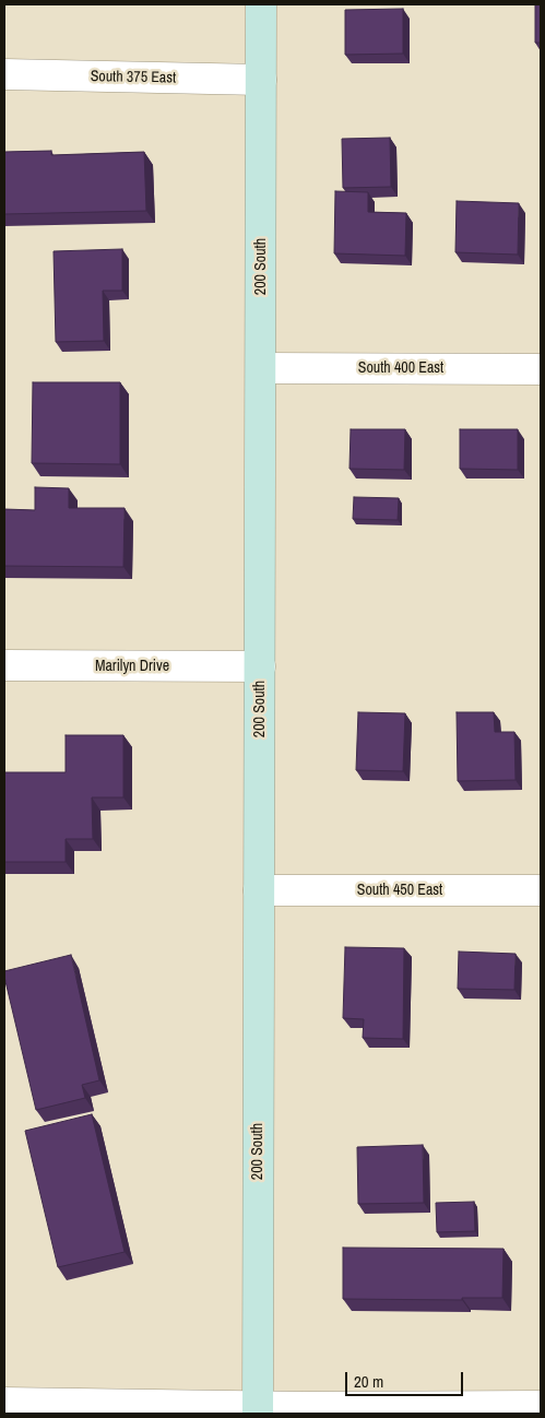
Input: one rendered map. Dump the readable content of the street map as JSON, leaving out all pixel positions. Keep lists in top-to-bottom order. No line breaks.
{"streets":{"street":["South 375 East","200 South","South 400 East","Marilyn Drive","South 450 East"]},"crossings":[["South 375 East","200 South"],["200 South","South 400 East"],["200 South","Marilyn Drive"],["200 South","South 450 East"]],"scale_bar":"20 m"}
